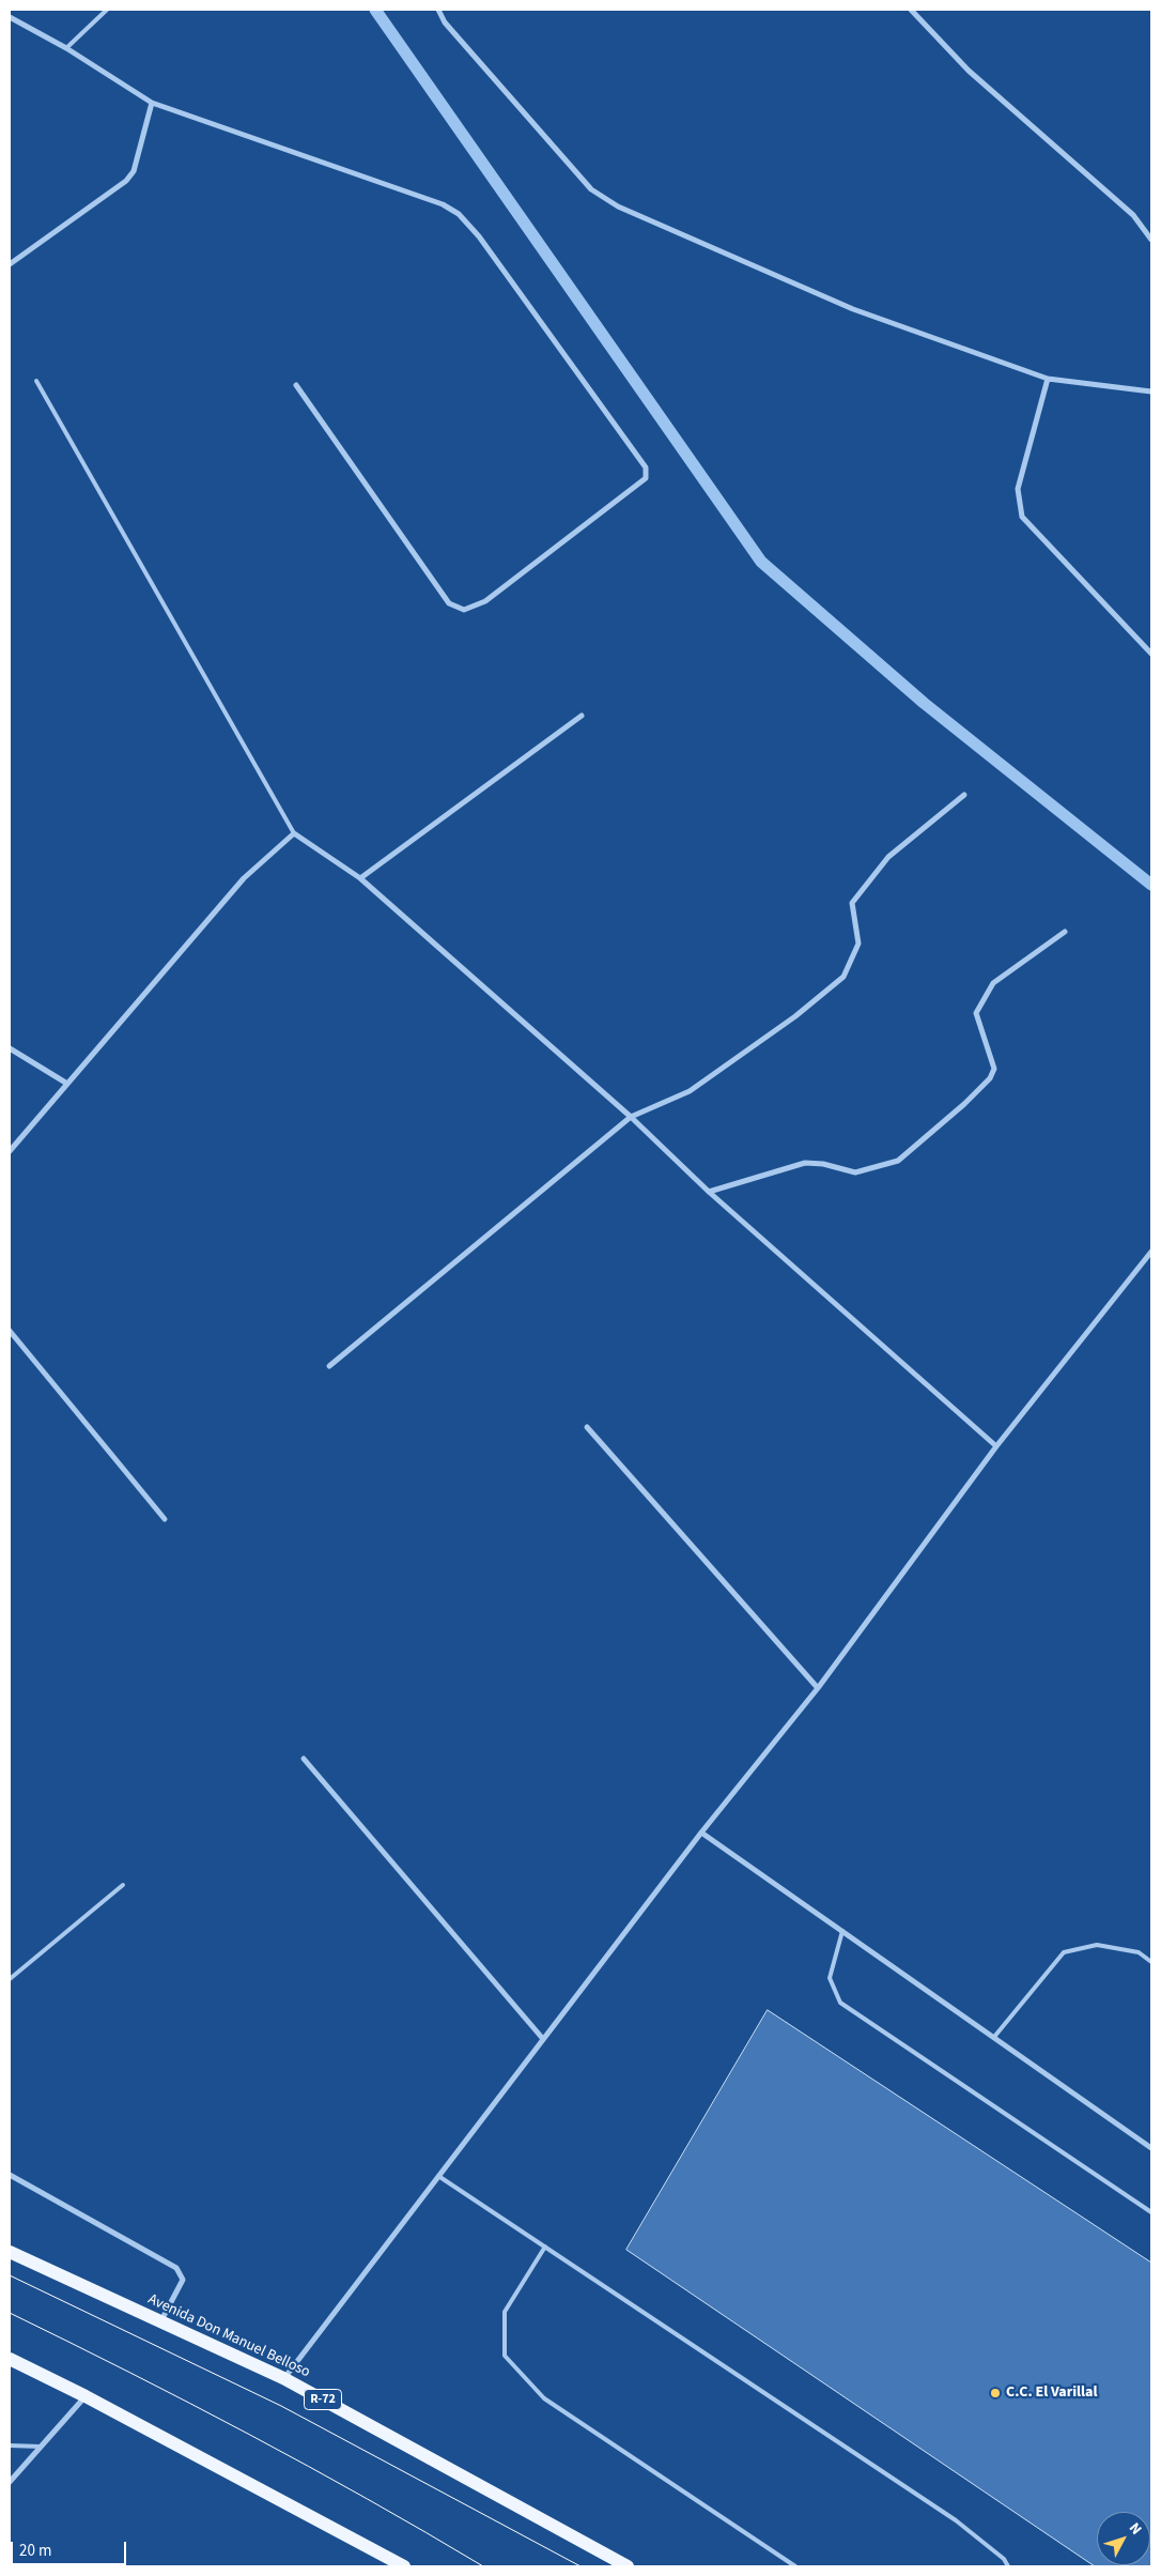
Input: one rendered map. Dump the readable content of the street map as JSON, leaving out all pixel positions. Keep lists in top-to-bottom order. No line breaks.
{"streets":{"main road":["Avenida Don Manuel Belloso","R-72"]},"places":["C.C. El Varillal"],"scale_bar":"20 m","north":"top right"}
